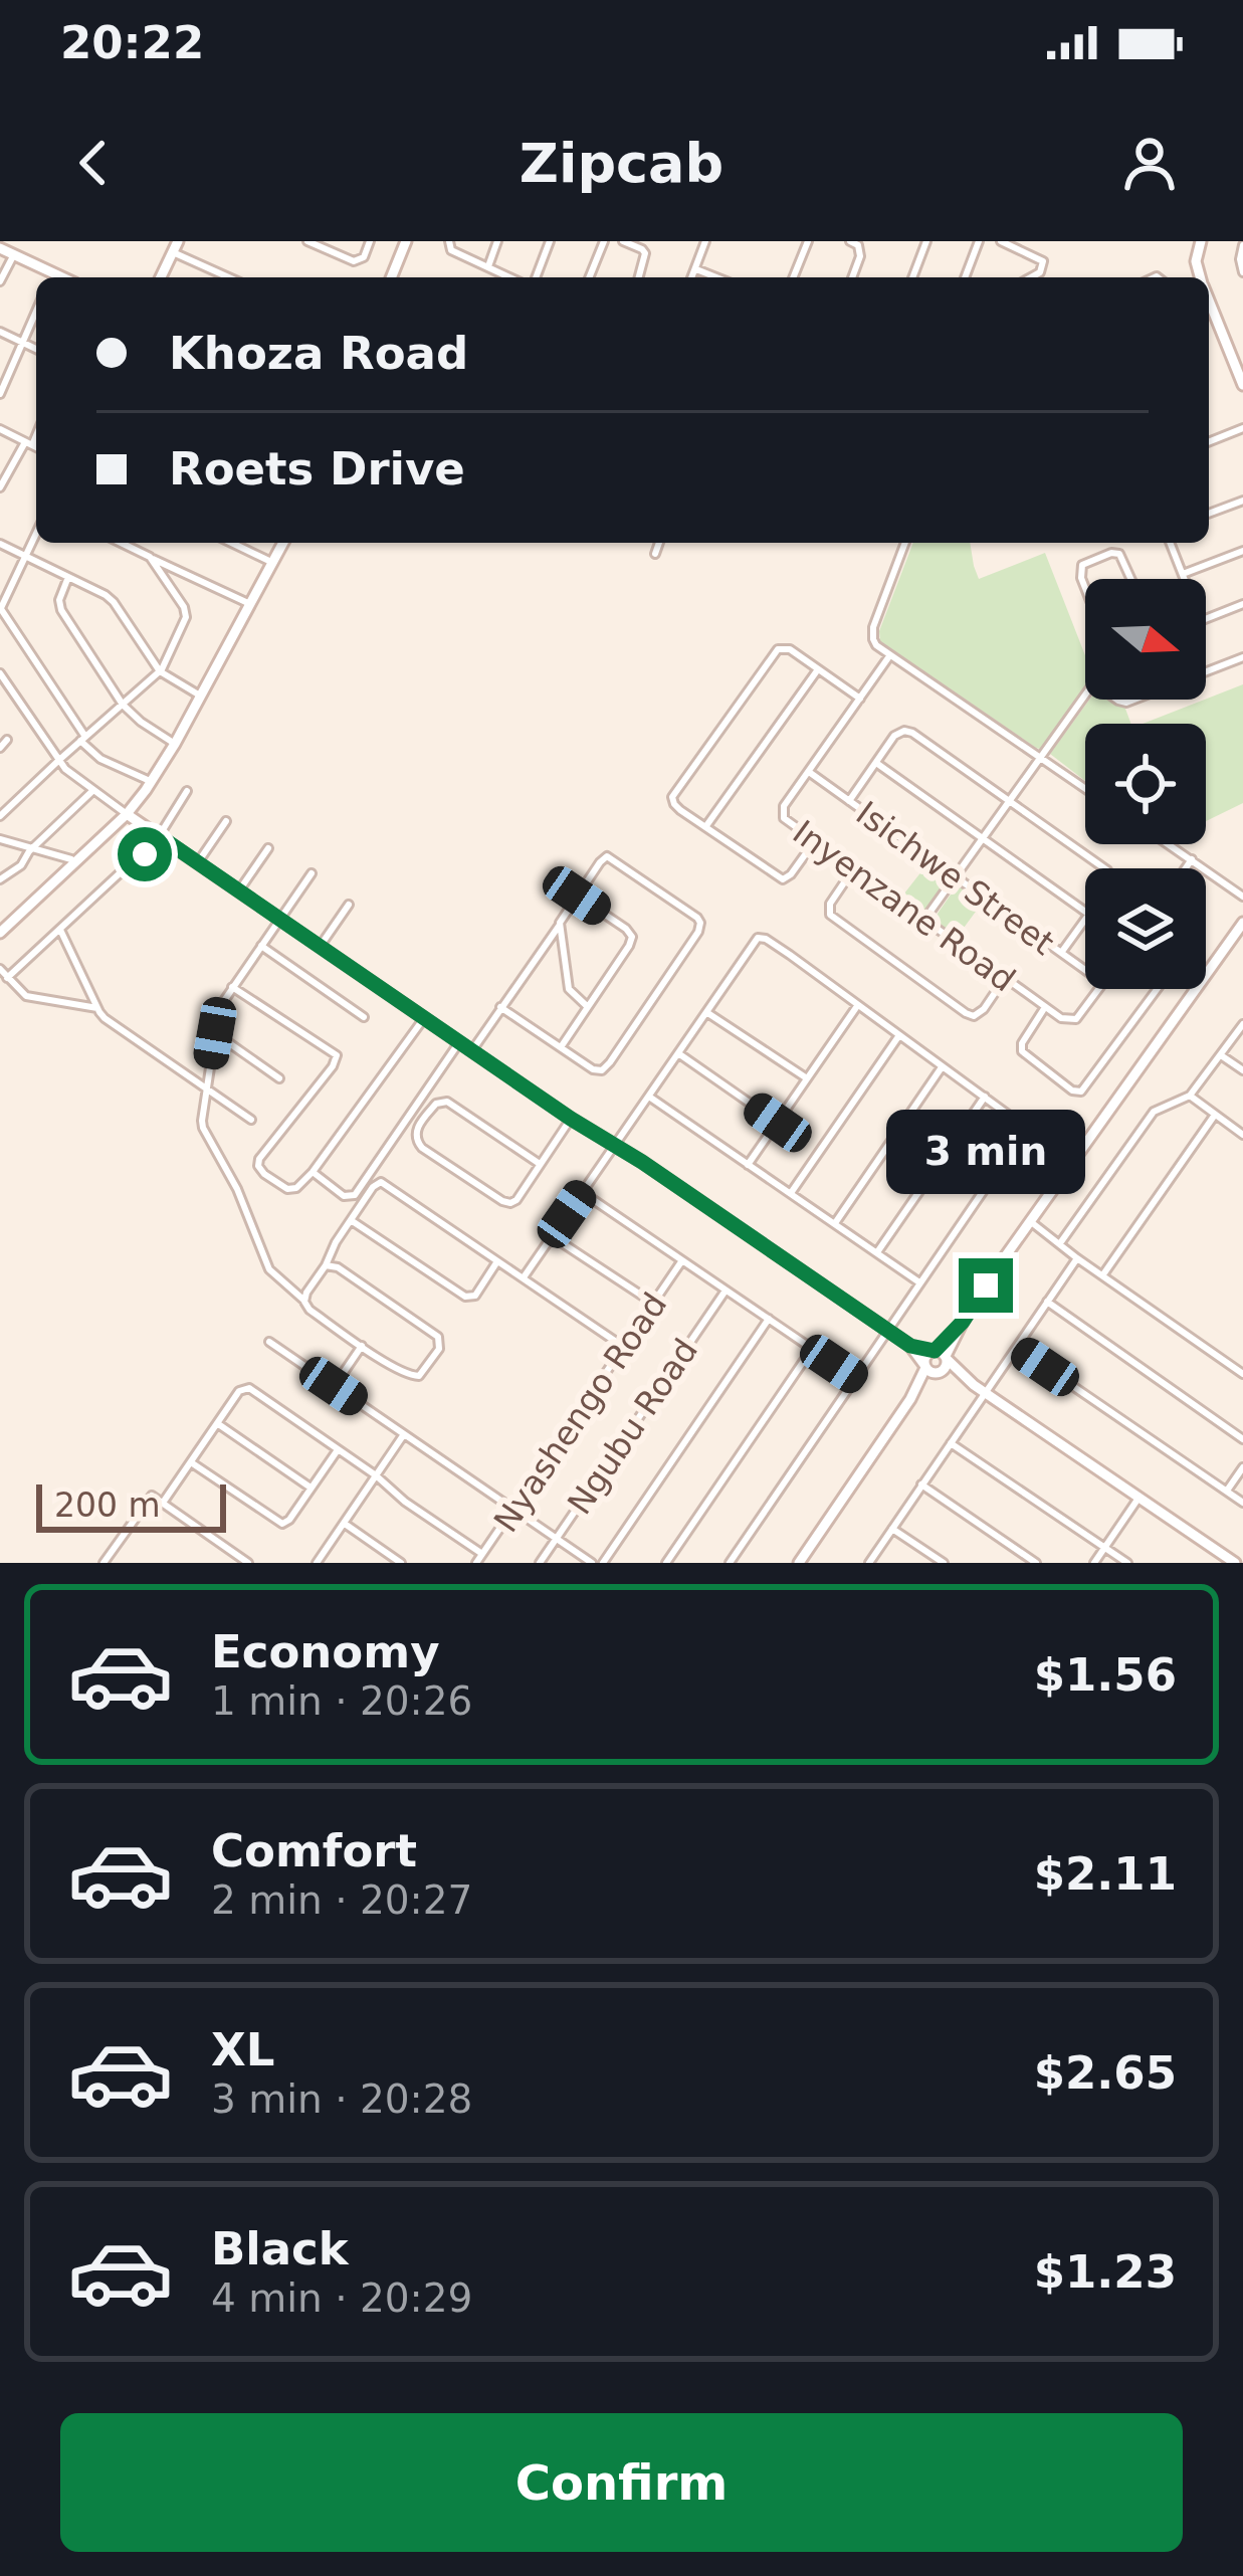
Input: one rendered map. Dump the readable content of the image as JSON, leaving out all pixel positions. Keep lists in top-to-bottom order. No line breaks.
{"streets":{"street":["Isichwe Street","Inyenzane Road","Nyashengo Road","Ngubu Road"]},"crossings":[["Isichwe Street","Inyenzane Road"]],"scale_bar":"200 m","north":"right","page":{"status":"20:22","header":"Zipcab","banner":["Khoza Road","Roets Drive"],"bubble":"3 min","scale":"200 m","list":[{"name":"Economy","note":"1 min · 20:26","value":"$1.56"},{"name":"Comfort","note":"2 min · 20:27","value":"$2.11"},{"name":"XL","note":"3 min · 20:28","value":"$2.65"},{"name":"Black","note":"4 min · 20:29","value":"$1.23"}],"buttons":"Confirm"}}
